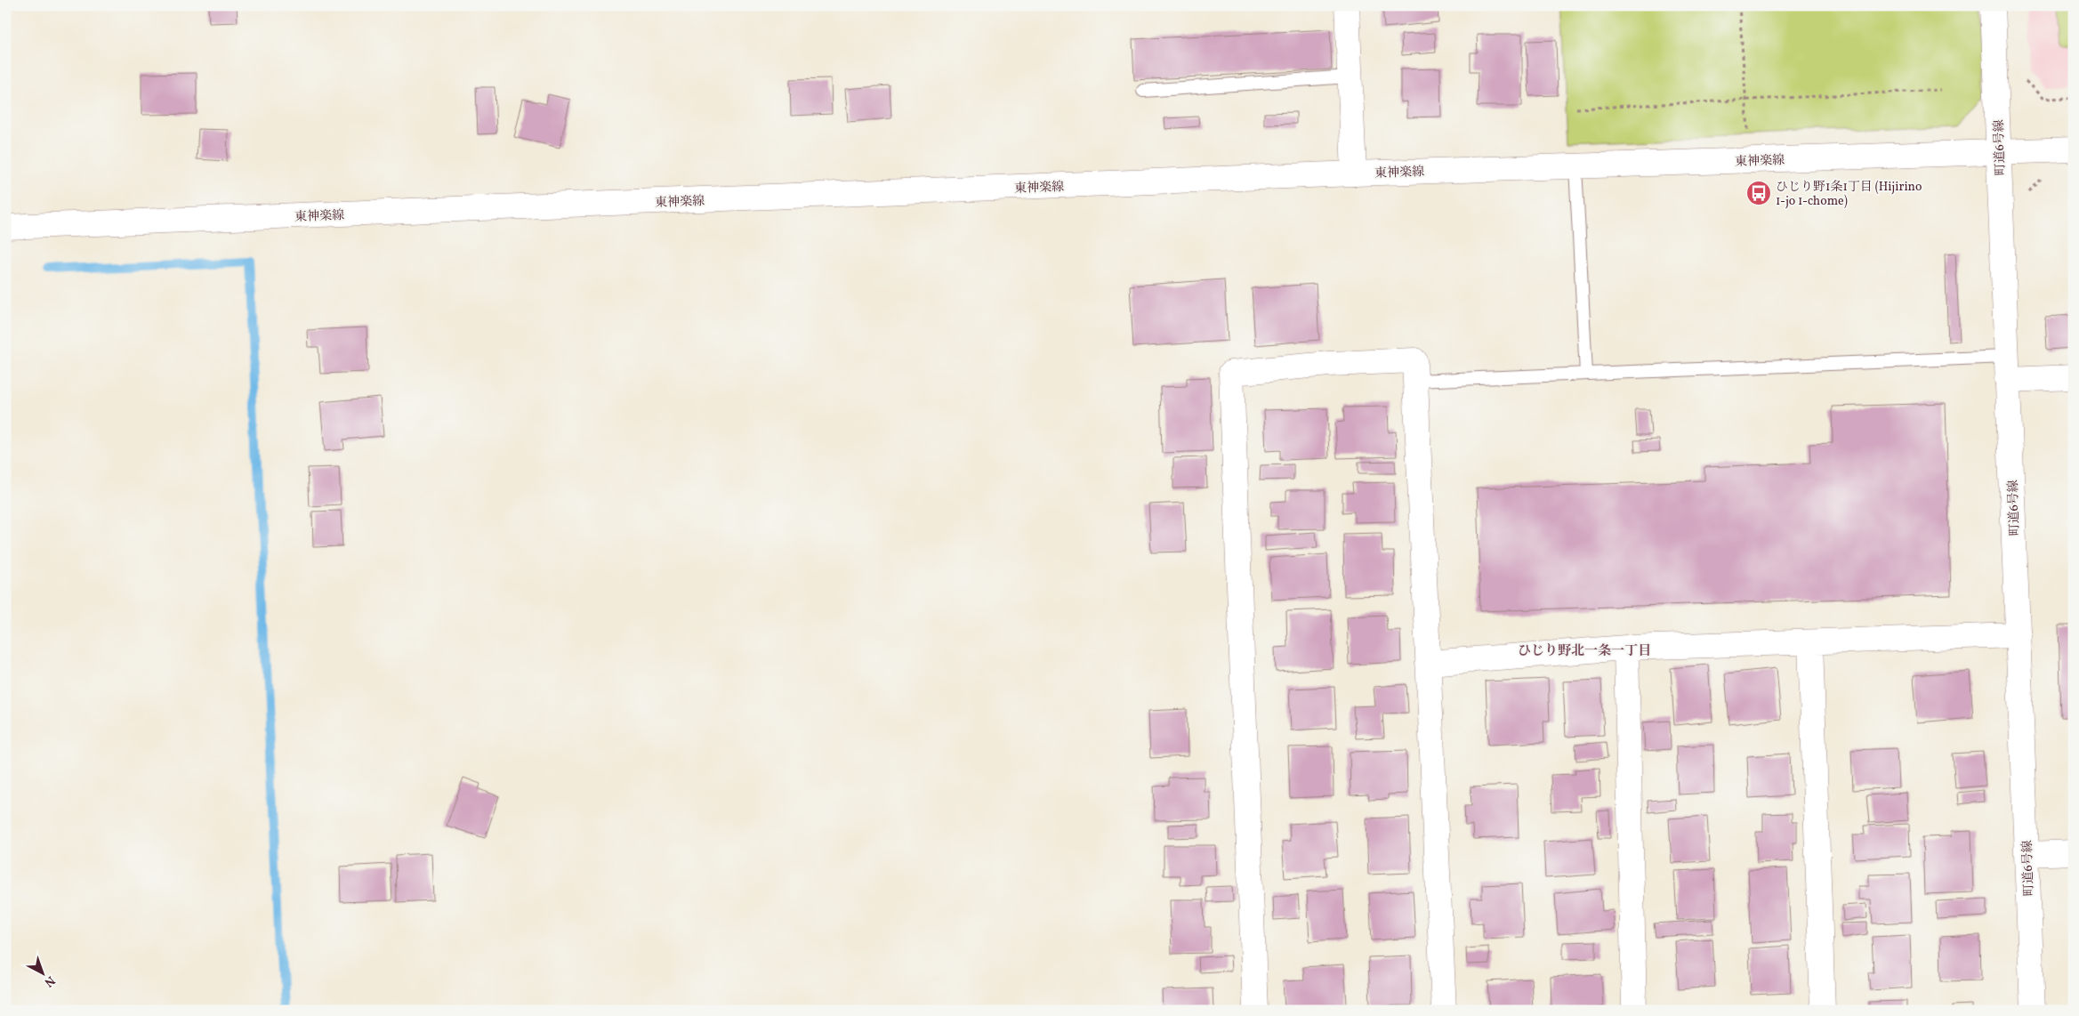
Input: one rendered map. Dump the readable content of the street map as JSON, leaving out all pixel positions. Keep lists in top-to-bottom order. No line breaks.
{"streets":{"street":["町道6号線","東神楽線"]},"crossings":[["町道6号線","東神楽線"]],"districts":["ひじり野北一条一丁目"],"places":{"bus stop":["ひじり野1条1丁目 (Hijirino 1-jo 1-chome)"]},"north":"bottom right"}
